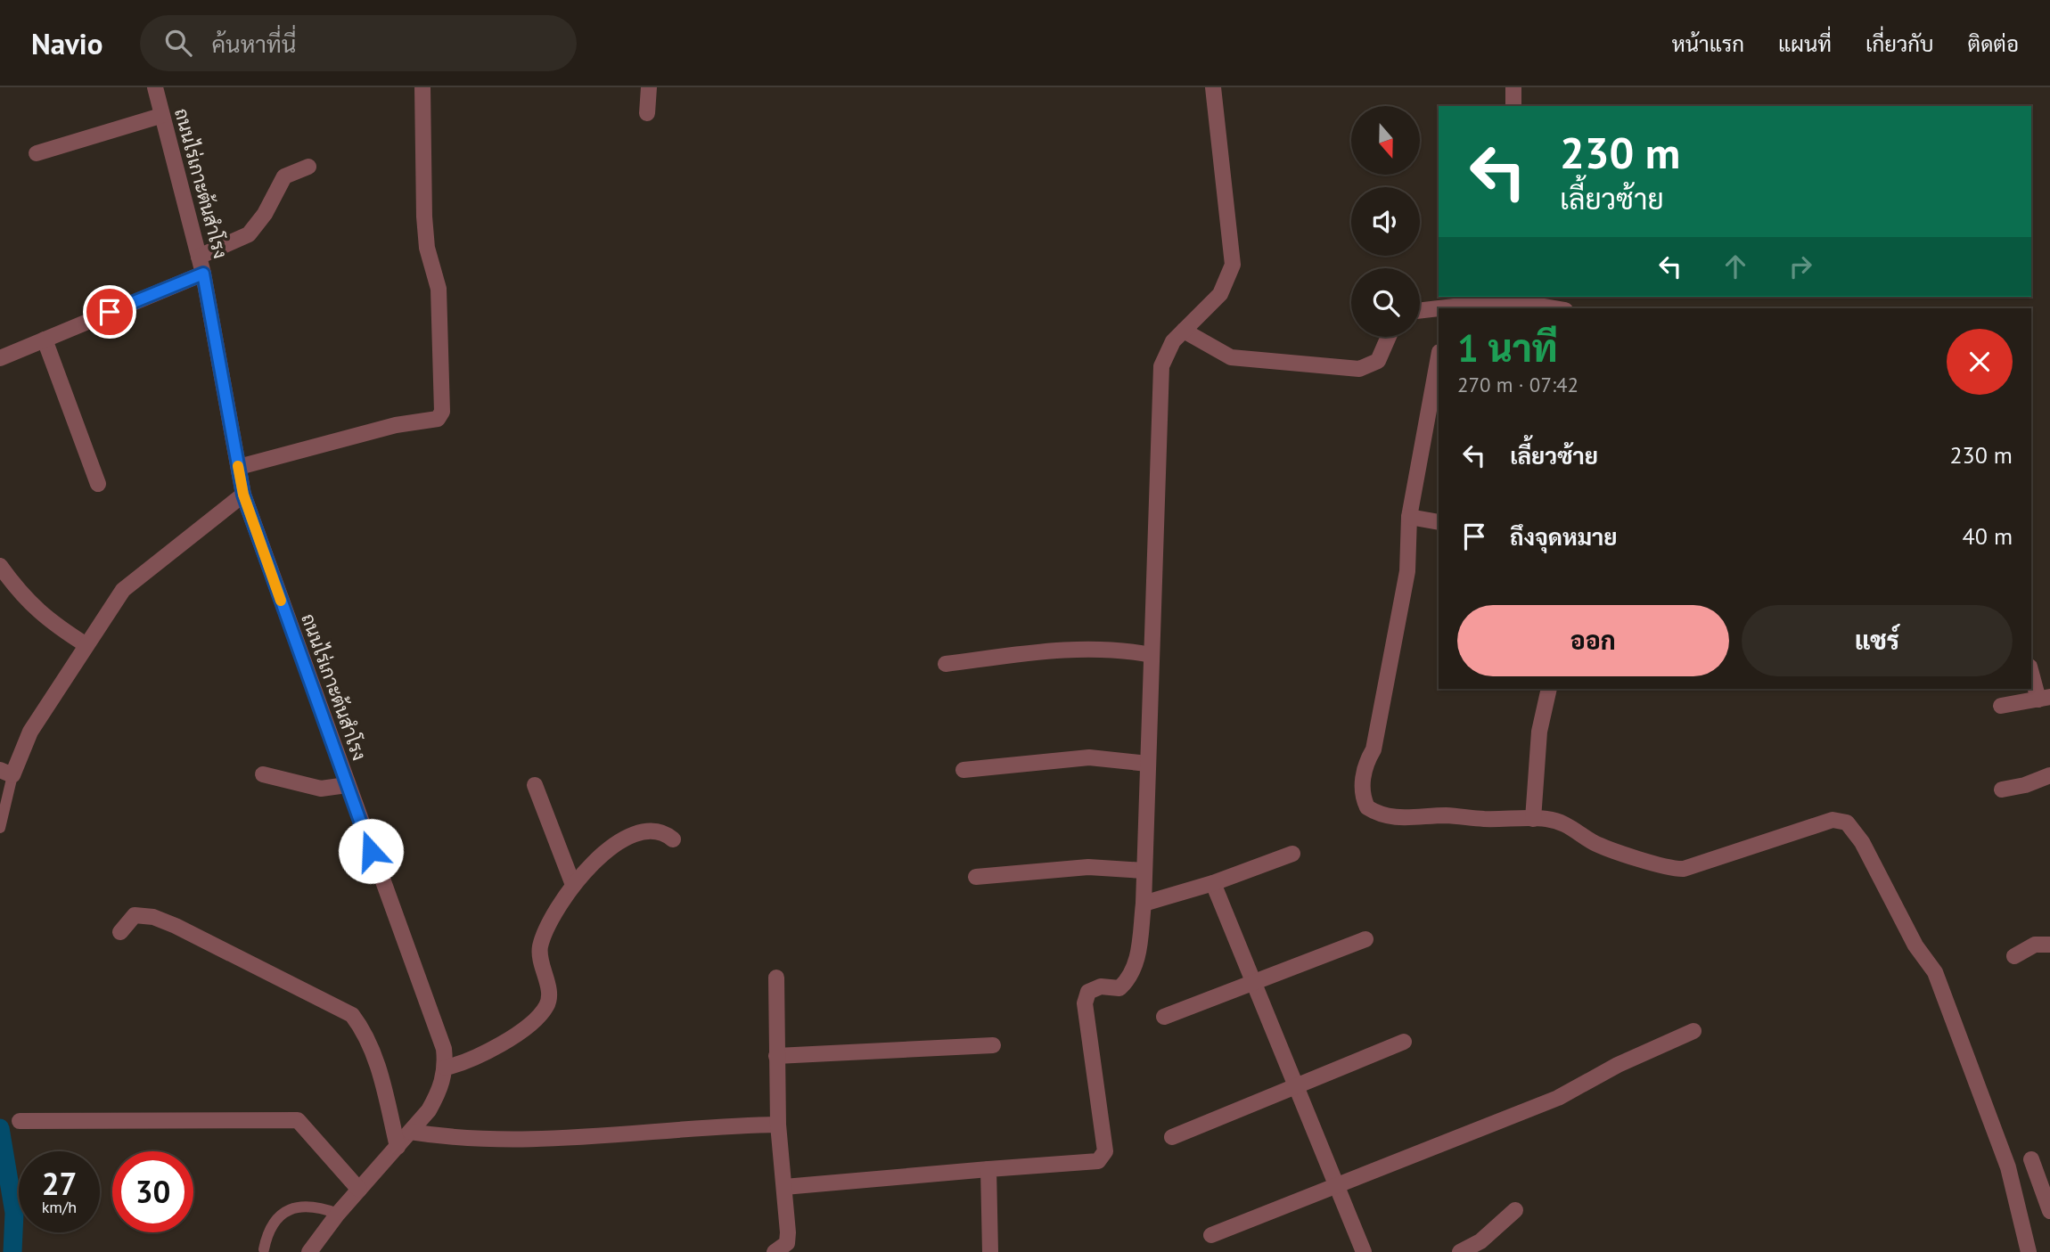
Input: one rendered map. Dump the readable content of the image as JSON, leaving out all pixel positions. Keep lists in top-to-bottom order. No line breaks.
{"streets":{"street":["ถนนไร่เกาะต้นสำโรง"]},"north":"bottom","page":{"header":"Navio","search":"ค้นหาที่นี่","nav":["หน้าแรก","แผนที่","เกี่ยวกับ","ติดต่อ"],"turn":["230 m","เลี้ยวซ้าย"],"heading":["1 นาที","270 m · 07:42"],"list":[{"name":"เลี้ยวซ้าย","value":"230 m"},{"name":"ถึงจุดหมาย","value":"40 m"}],"buttons":["ออก","แชร์"],"speed":"27 km/h","limit":"30"}}
